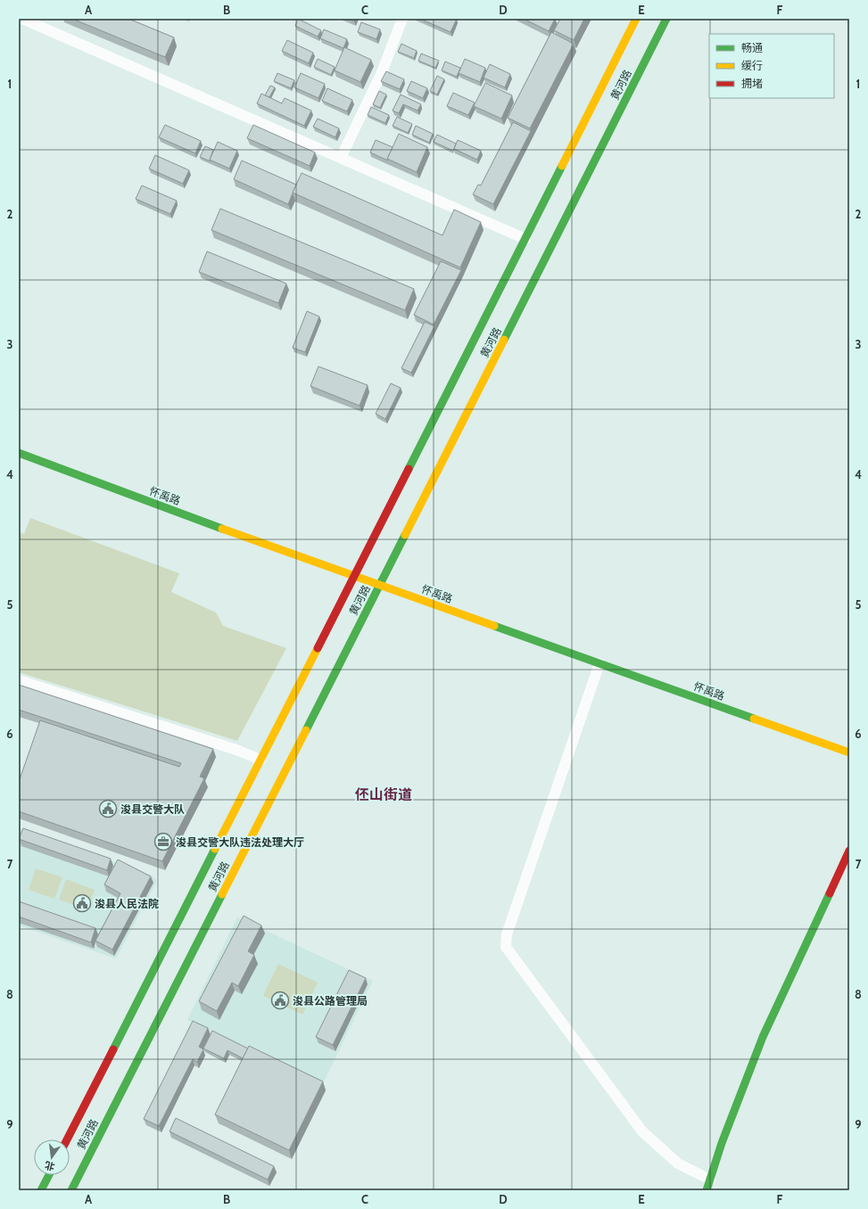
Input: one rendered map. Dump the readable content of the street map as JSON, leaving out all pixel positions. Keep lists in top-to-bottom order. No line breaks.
{"streets":{"main road":["黄河路","怀禹路"]},"crossings":[["黄河路","怀禹路"]],"districts":["伾山街道"],"places":{"public building":["浚县交警大队","浚县人民法院","浚县公路管理局"],"office":["浚县交警大队违法处理大厅"]},"legend":["畅通","缓行","拥堵"],"north":"bottom","grid":{"columns":["A","B","C","D","E","F"],"rows":["1","2","3","4","5","6","7","8","9"]}}
